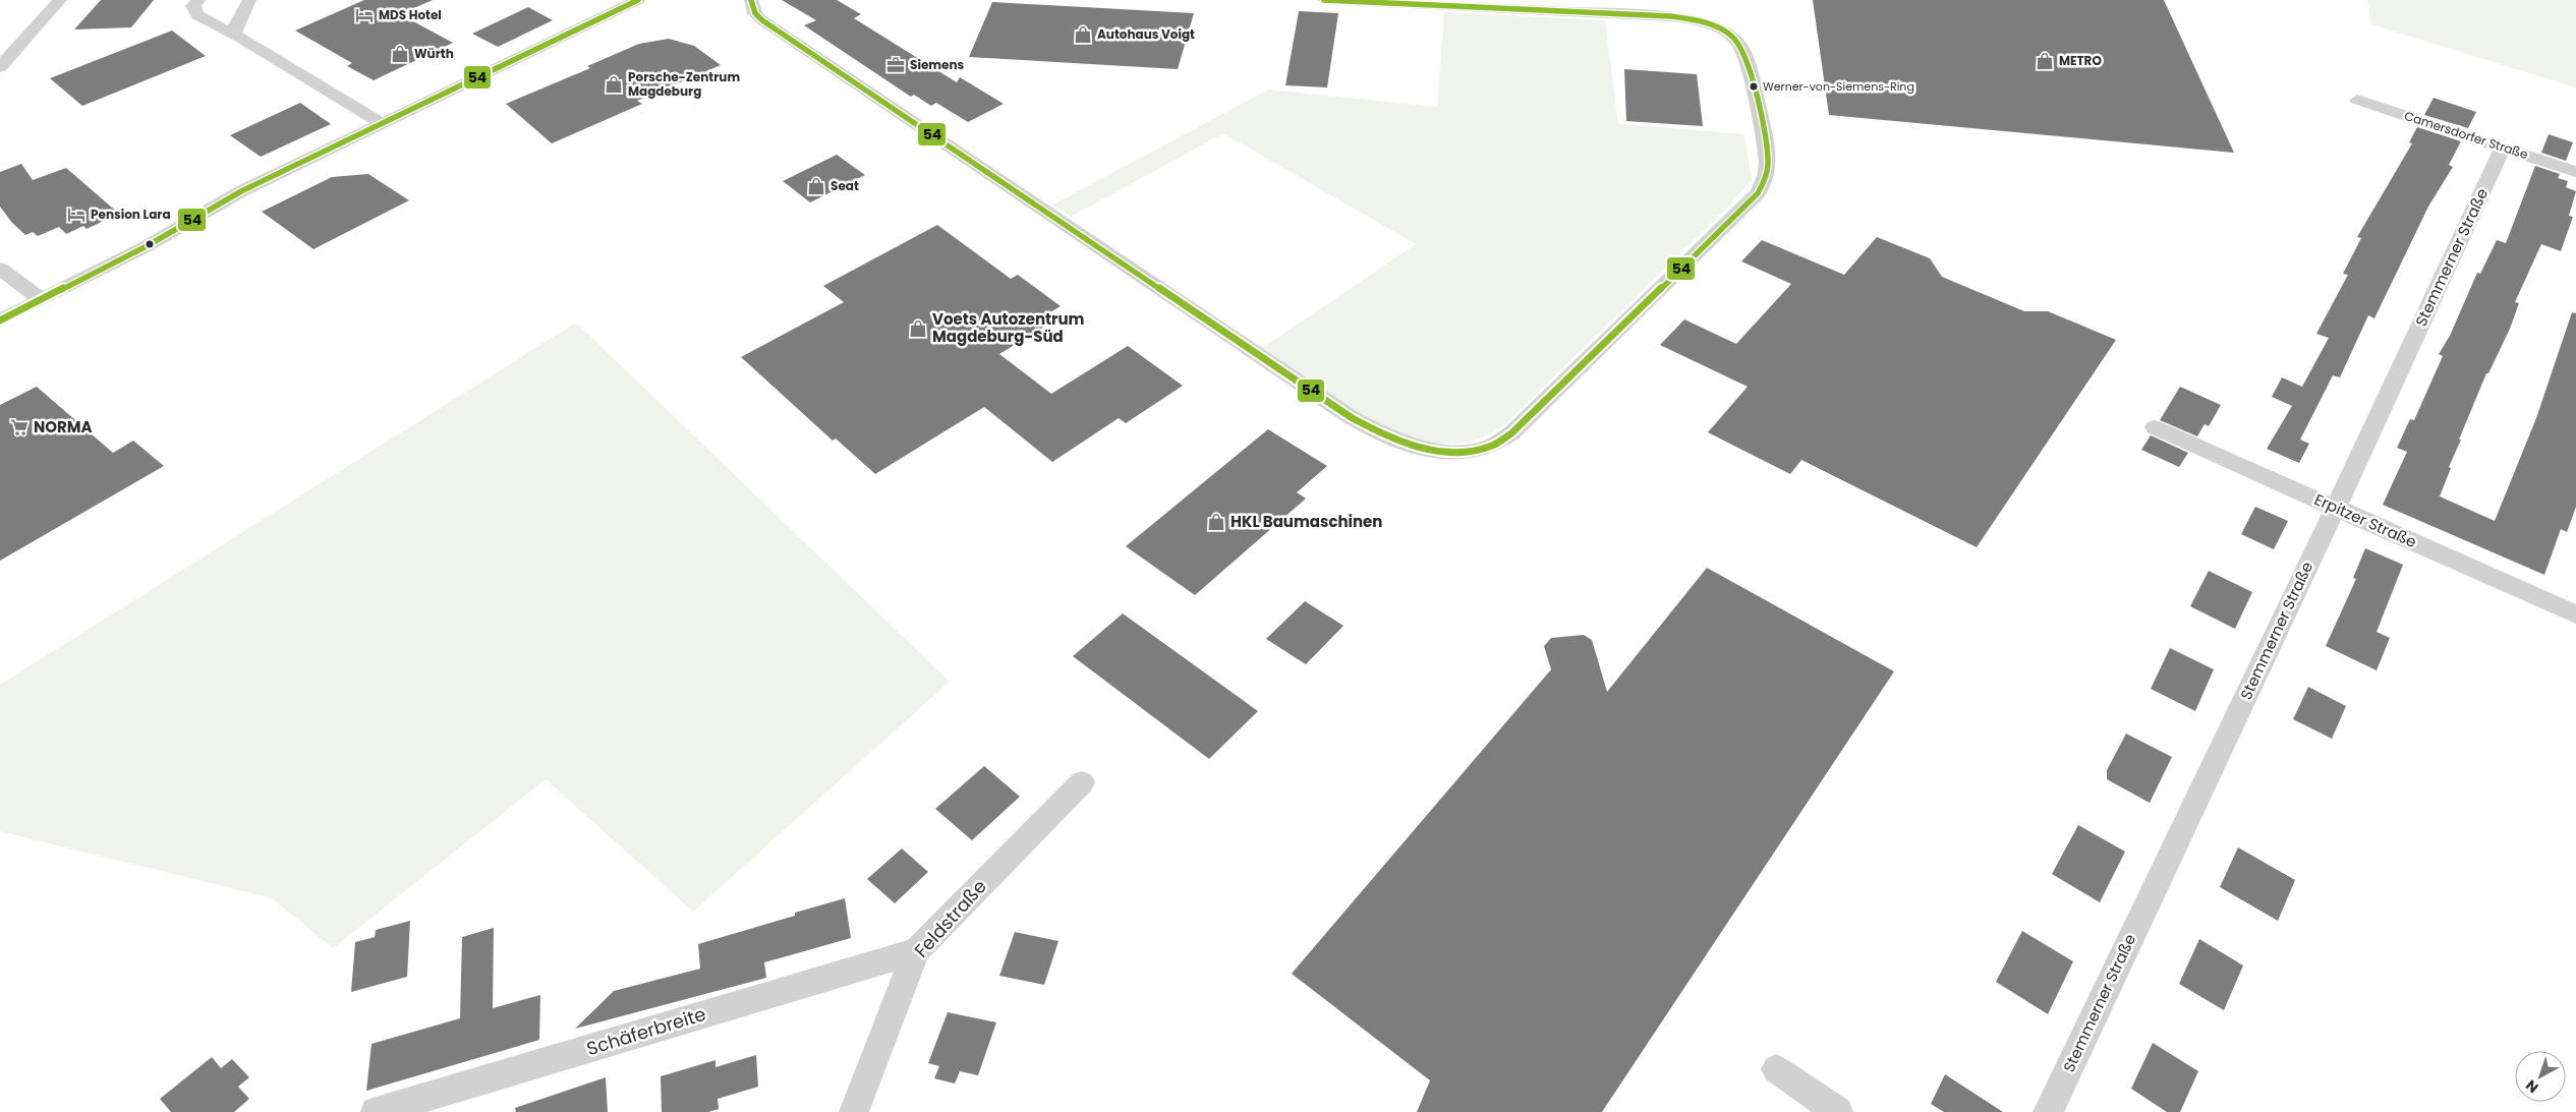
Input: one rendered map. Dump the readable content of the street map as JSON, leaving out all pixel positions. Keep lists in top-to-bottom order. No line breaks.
{"streets":{"street":["Camersdorfer Straße","Stemmerner Straße","Erpitzer Straße","Feldstraße","Schäferbreite"]},"crossings":[["Camersdorfer Straße","Stemmerner Straße"],["Stemmerner Straße","Erpitzer Straße"],["Feldstraße","Schäferbreite"]],"places":{"hotel":["MDS Hotel","Pension Lara"],"shop":["Autohaus Voigt","Würth","METRO","Porsche-Zentrum Magdeburg","Seat","Voets Autozentrum Magdeburg-Süd","HKL Baumaschinen"],"office":["Siemens"],"other":["Werner-von-Siemens-Ring"],"supermarket":["NORMA"]},"lines":["transit line 54"],"north":"bottom left"}
